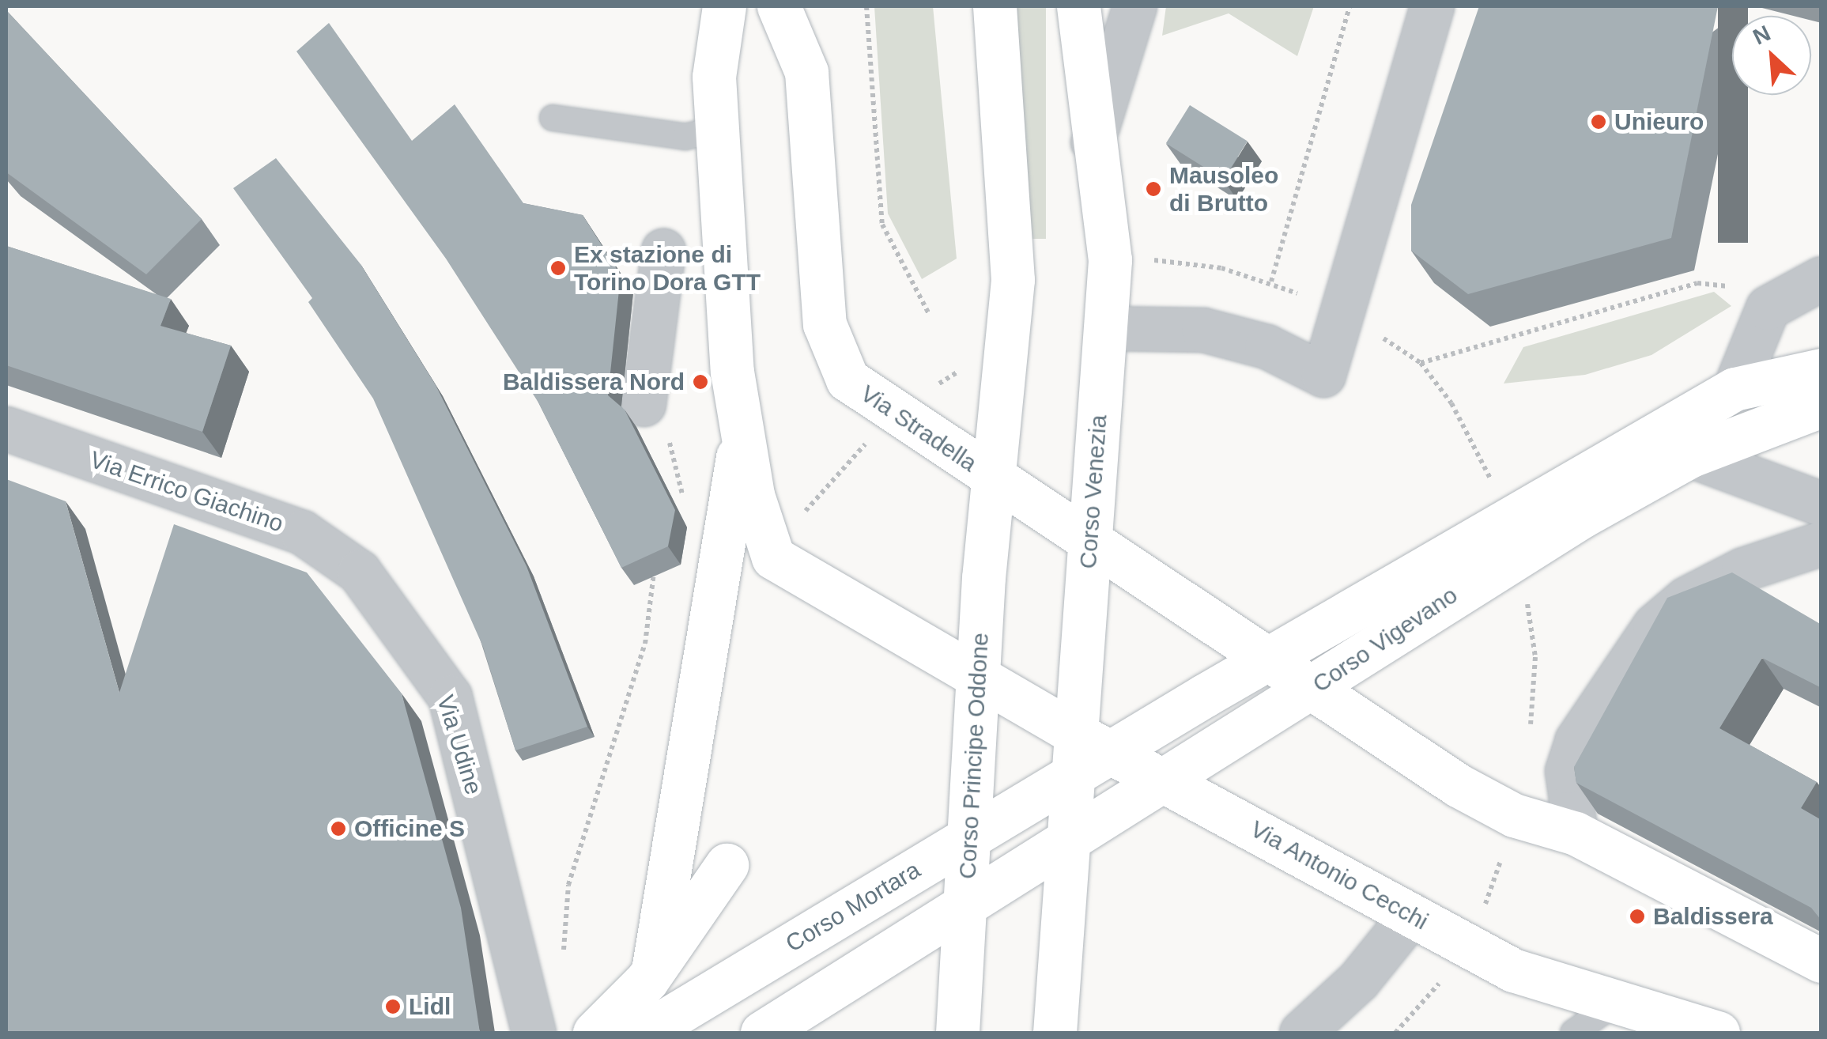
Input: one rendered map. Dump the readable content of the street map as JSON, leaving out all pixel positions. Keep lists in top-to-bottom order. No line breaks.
{"streets":{"main road":["Via Stradella","Corso Venezia","Corso Vigevano","Corso Principe Oddone","Via Antonio Cecchi","Corso Mortara"],"street":["Via Errico Giachino","Via Udine"]},"crossings":[["Via Stradella","Corso Venezia"],["Via Stradella","Corso Vigevano"],["Via Stradella","Corso Principe Oddone"],["Via Stradella","Corso Mortara"],["Via Errico Giachino","Via Udine"],["Corso Venezia","Corso Vigevano"],["Corso Venezia","Via Antonio Cecchi"],["Corso Venezia","Corso Mortara"],["Corso Vigevano","Corso Principe Oddone"],["Corso Vigevano","Via Antonio Cecchi"],["Corso Vigevano","Corso Mortara"],["Corso Principe Oddone","Via Antonio Cecchi"],["Corso Principe Oddone","Corso Mortara"],["Via Antonio Cecchi","Corso Mortara"]],"places":["Unieuro","Mausoleo di Brutto","Ex stazione di Torino Dora GTT","Baldissera Nord","Officine S","Baldissera","Lidl"],"north":"top left"}
